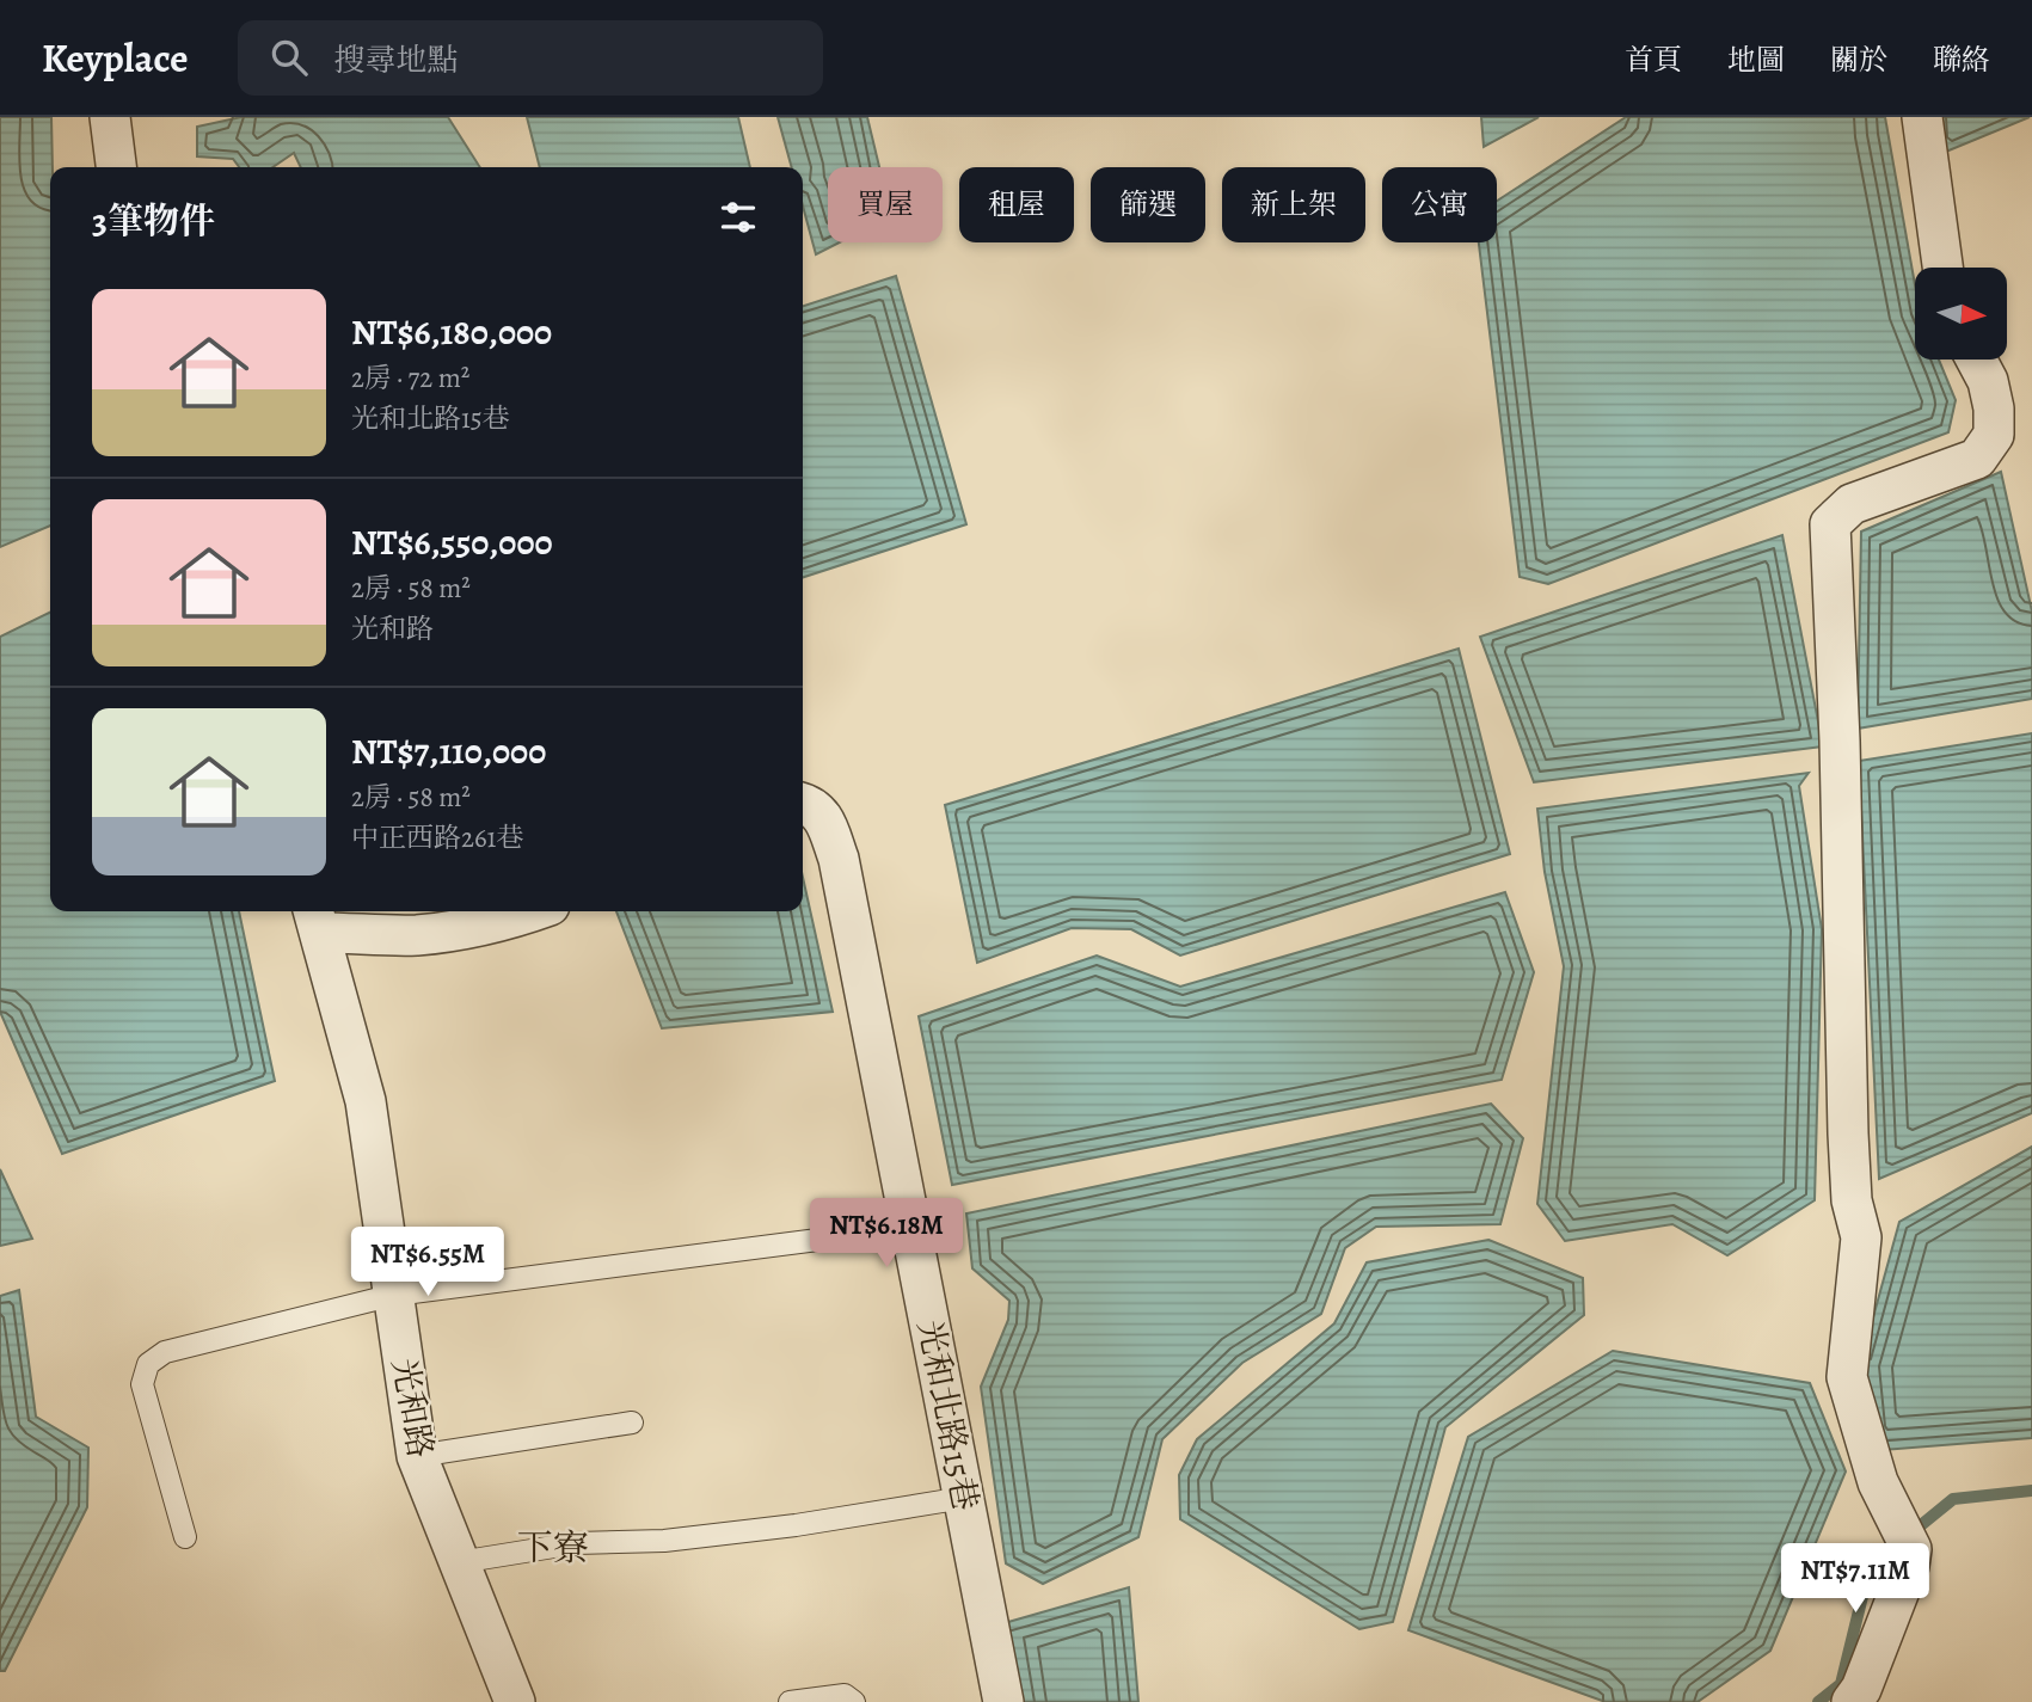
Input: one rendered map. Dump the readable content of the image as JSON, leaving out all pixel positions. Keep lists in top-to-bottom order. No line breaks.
{"streets":{"street":["光和路","光和北路15巷"]},"districts":["下寮"],"north":"right","page":{"header":"Keyplace","search":"搜尋地點","nav":["首頁","地圖","關於","聯絡"],"chip":["買屋","租屋","篩選","新上架","公寓"],"heading":"3筆物件","list":[{"name":"NT$6,180,000","note":"2房 · 72 m² · 光和北路15巷"},{"name":"NT$6,550,000","note":"2房 · 58 m² · 光和路"},{"name":"NT$7,110,000","note":"2房 · 58 m² · 中正西路261巷"}],"price":["NT$6.18M","NT$6.55M","NT$7.11M"]}}
